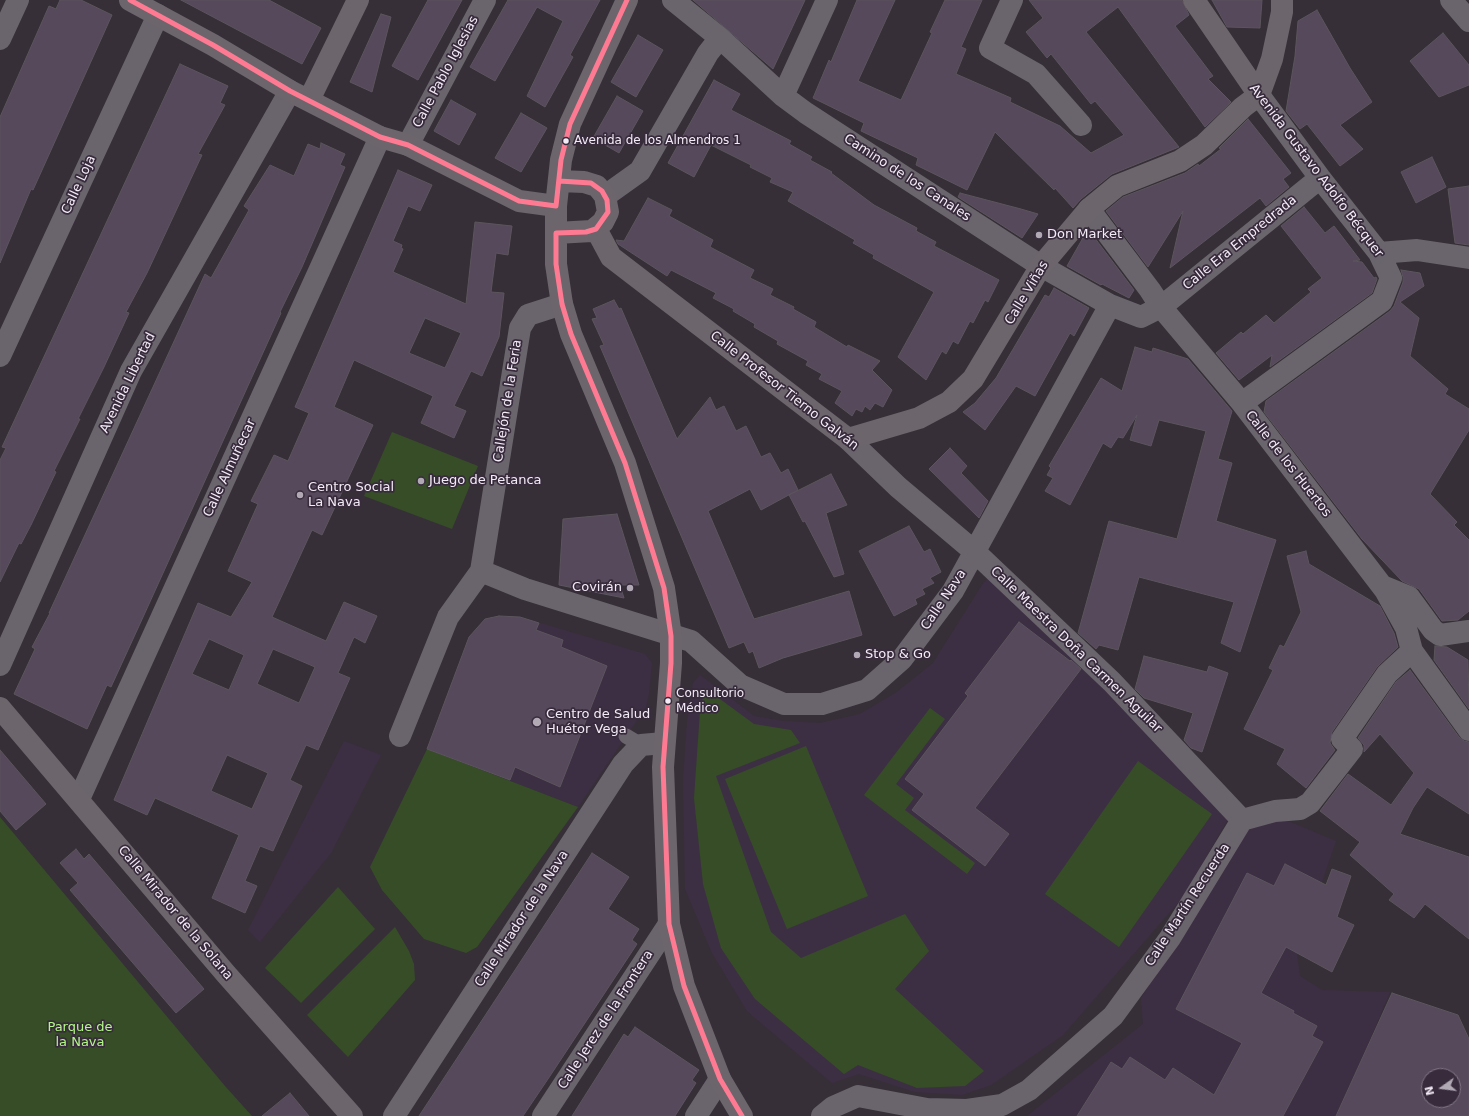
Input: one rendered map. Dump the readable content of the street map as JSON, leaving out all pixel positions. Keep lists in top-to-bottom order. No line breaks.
{"streets":{"street":["Calle Pablo Iglesias","Avenida Gustavo Adolfo Bécquer","Camino de los Canales","Calle Loja","Calle Era Empredrada","Calle Viñas","Avenida Libertad","Calle Profesor Tierno Galván","Callejón de la Feria","Calle de los Huertos","Calle Almuñecar","Calle Nava","Calle Maestra Doña Carmen Aguilar","Calle Martín Recuerda","Calle Mirador de la Solana","Calle Mirador de la Nava","Calle Jerez de la Frontera"]},"crossings":[["Avenida Gustavo Adolfo Bécquer","Calle Era Empredrada"],["Avenida Gustavo Adolfo Bécquer","Calle Viñas"],["Avenida Gustavo Adolfo Bécquer","Calle de los Huertos"],["Camino de los Canales","Calle Era Empredrada"],["Camino de los Canales","Calle Viñas"],["Camino de los Canales","Calle de los Huertos"],["Camino de los Canales","Calle Nava"],["Calle Era Empredrada","Calle de los Huertos"],["Calle Viñas","Calle Profesor Tierno Galván"],["Calle Viñas","Calle de los Huertos"],["Calle Profesor Tierno Galván","Calle Nava"],["Calle Profesor Tierno Galván","Calle Maestra Doña Carmen Aguilar"],["Calle Almuñecar","Calle Mirador de la Solana"],["Calle Nava","Calle Maestra Doña Carmen Aguilar"],["Calle Maestra Doña Carmen Aguilar","Calle Martín Recuerda"]],"parks":["Parque de la Nava"],"places":["Avenida de los Almendros 1","Don Market","Juego de Petanca","Centro Social La Nava","Covirán","Stop & Go","Consultorio Médico","Centro de Salud Huétor Vega"],"north":"left"}
